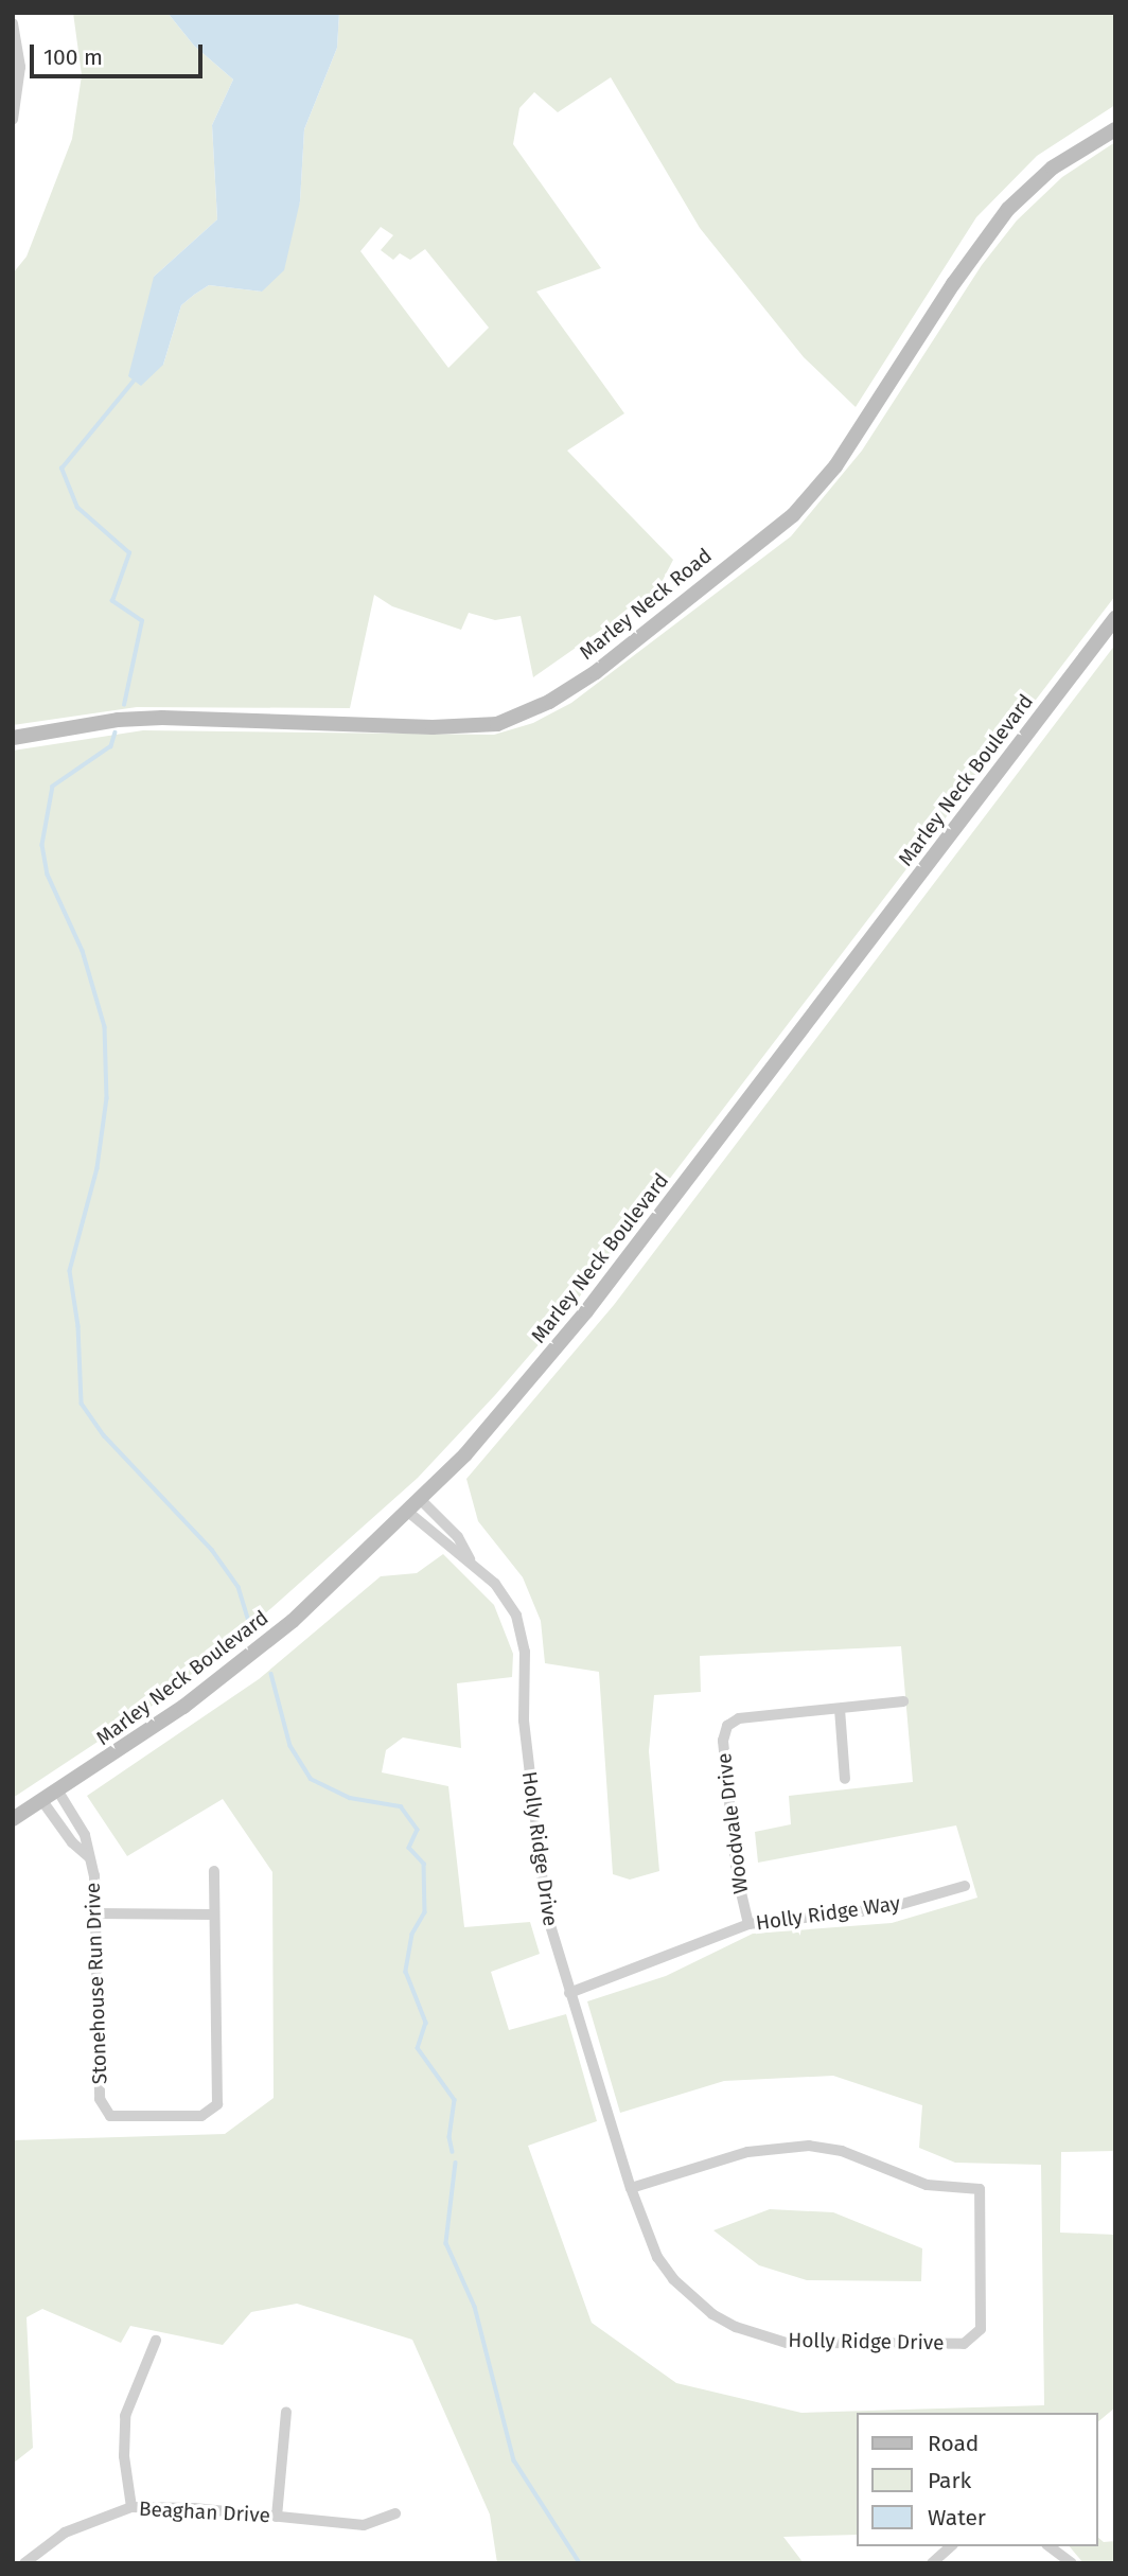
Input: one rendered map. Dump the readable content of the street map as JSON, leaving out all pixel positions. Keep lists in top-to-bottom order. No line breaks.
{"streets":{"main road":["Marley Neck Road","Marley Neck Boulevard"],"street":["Woodvale Drive","Holly Ridge Drive","Holly Ridge Way","Stonehouse Run Drive","Beaghan Drive"]},"crossings":[["Marley Neck Boulevard","Holly Ridge Drive"],["Marley Neck Boulevard","Stonehouse Run Drive"],["Woodvale Drive","Holly Ridge Way"],["Holly Ridge Drive","Holly Ridge Way"]],"legend":["Road","Park","Water"],"scale_bar":"100 m"}
